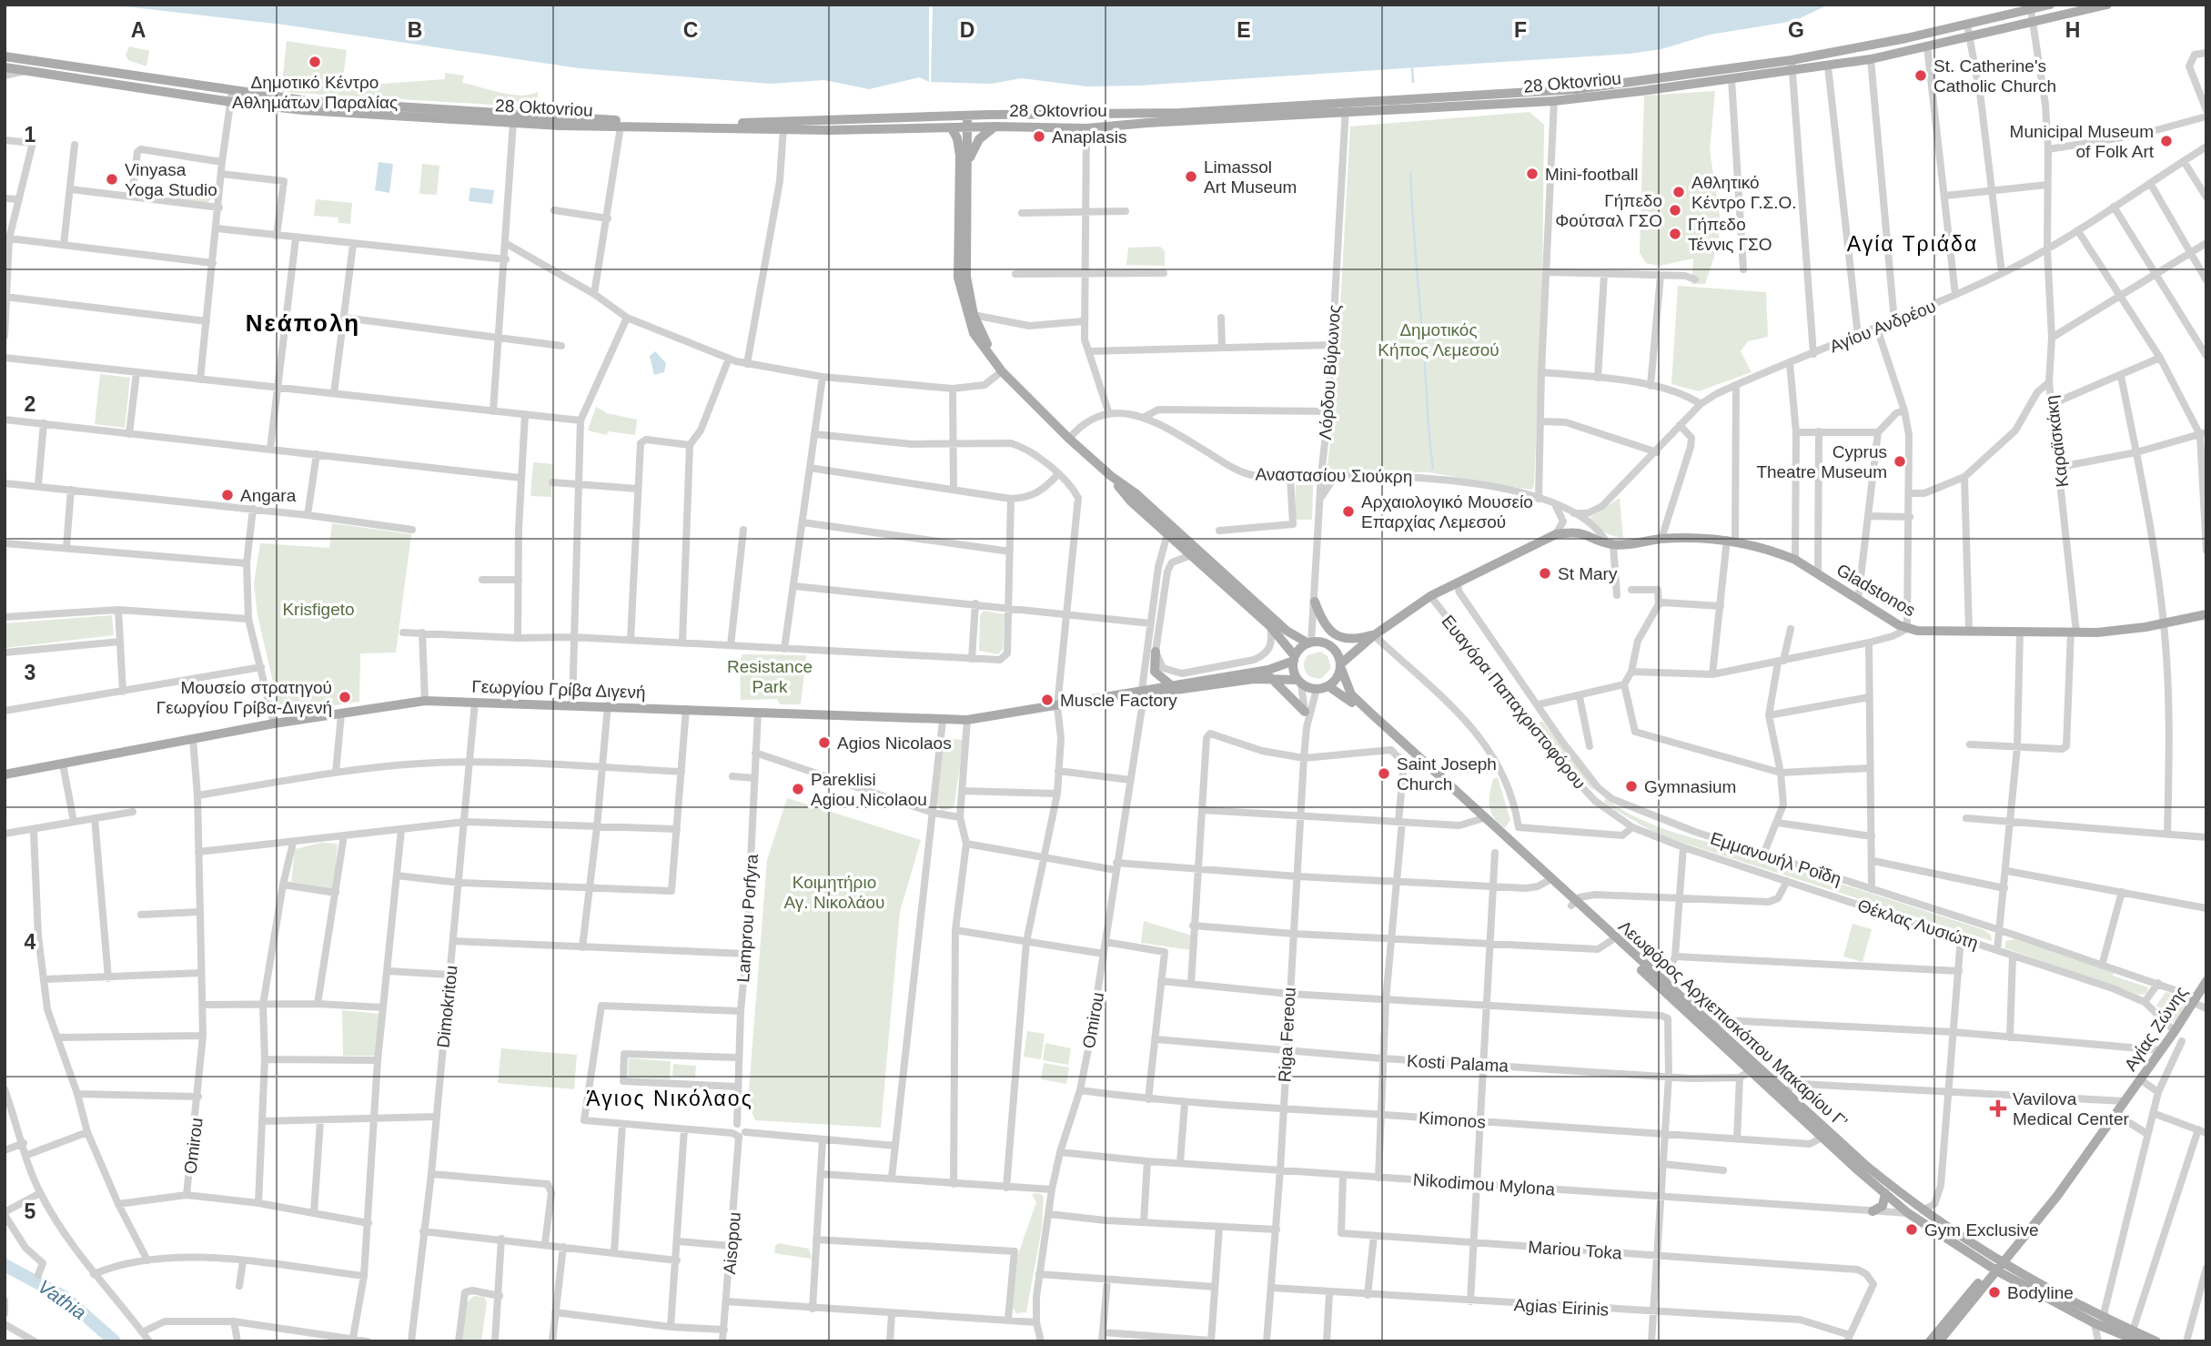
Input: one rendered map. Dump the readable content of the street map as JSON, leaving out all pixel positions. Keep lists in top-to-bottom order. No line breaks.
{"streets":{"main road":["28 Oktovriou","Gladstonos","Γεωργίου Γρίβα Διγενή","Λεωφόρος Αρχιεπισκόπου Μακαρίου Γ’","Αγίας Ζώνης"],"street":["Αγίου Ανδρέου","Λόρδου Βύρωνος","Καραϊσκάκη","Αναστασίου Σιούκρη","Ευαγόρα Παπαχριστοφόρου","Εμμανουήλ Ροΐδη","Lamprou Porfyra","Θέκλας Λυσιώτη","Dimokritou","Omirou","Riga Fereou","Kosti Palama","Kimonos","Nikodimou Mylona","Aisopou","Mariou Toka","Agias Eirinis"]},"crossings":[["28 Oktovriou","Λόρδου Βύρωνος"],["28 Oktovriou","Καραϊσκάκη"],["Αγίου Ανδρέου","Καραϊσκάκη"],["Αγίου Ανδρέου","Αναστασίου Σιούκρη"],["Λόρδου Βύρωνος","Αναστασίου Σιούκρη"],["Λόρδου Βύρωνος","Γεωργίου Γρίβα Διγενή"],["Λόρδου Βύρωνος","Λεωφόρος Αρχιεπισκόπου Μακαρίου Γ’"],["Λόρδου Βύρωνος","Riga Fereou"],["Καραϊσκάκη","Gladstonos"],["Αναστασίου Σιούκρη","Gladstonos"],["Γεωργίου Γρίβα Διγενή","Lamprou Porfyra"],["Γεωργίου Γρίβα Διγενή","Dimokritou"],["Γεωργίου Γρίβα Διγενή","Omirou"],["Γεωργίου Γρίβα Διγενή","Λεωφόρος Αρχιεπισκόπου Μακαρίου Γ’"],["Γεωργίου Γρίβα Διγενή","Riga Fereou"],["Ευαγόρα Παπαχριστοφόρου","Θέκλας Λυσιώτη"],["Εμμανουήλ Ροΐδη","Αγίας Ζώνης"],["Lamprou Porfyra","Aisopou"],["Θέκλας Λυσιώτη","Αγίας Ζώνης"],["Omirou","Kimonos"],["Omirou","Nikodimou Mylona"],["Λεωφόρος Αρχιεπισκόπου Μακαρίου Γ’","Αγίας Ζώνης"],["Λεωφόρος Αρχιεπισκόπου Μακαρίου Γ’","Riga Fereou"],["Λεωφόρος Αρχιεπισκόπου Μακαρίου Γ’","Kosti Palama"],["Λεωφόρος Αρχιεπισκόπου Μακαρίου Γ’","Kimonos"],["Λεωφόρος Αρχιεπισκόπου Μακαρίου Γ’","Nikodimou Mylona"],["Riga Fereou","Kosti Palama"],["Riga Fereou","Kimonos"],["Riga Fereou","Nikodimou Mylona"],["Riga Fereou","Agias Eirinis"],["Nikodimou Mylona","Mariou Toka"],["Mariou Toka","Agias Eirinis"]],"districts":["Αγία Τριάδα","Νεάπολη","Άγιος Νικόλαος"],"water":["Vathia"],"parks":["Δημοτικός Κήπος Λεμεσού","Krisfigeto","Resistance Park","Κοιμητήριο Αγ. Νικολάου"],"places":{"other":["Δημοτικό Κέντρο Αθλημάτων Παραλίας","St. Catherine's Catholic Church","Anaplasis","Municipal Museum of Folk Art","Mini-football","Limassol Art Museum","Vinyasa Yoga Studio","Αθλητικό Κέντρο Γ.Σ.Ο.","Γήπεδο Φούτσαλ ΓΣΟ","Γήπεδο Τέννις ΓΣΟ","Cyprus Theatre Museum","Angara","Αρχαιολογικό Μουσείο Επαρχίας Λεμεσού","St Mary","Μουσείο στρατηγού Γεωργίου Γρίβα-Διγενή","Muscle Factory","Agios Nicolaos","Saint Joseph Church","Gymnasium","Pareklisi Agiou Nicolaou","Gym Exclusive","Bodyline"],"health":["Vavilova Medical Center"]},"grid":{"columns":["A","B","C","D","E","F","G","H"],"rows":["1","2","3","4","5"]}}
